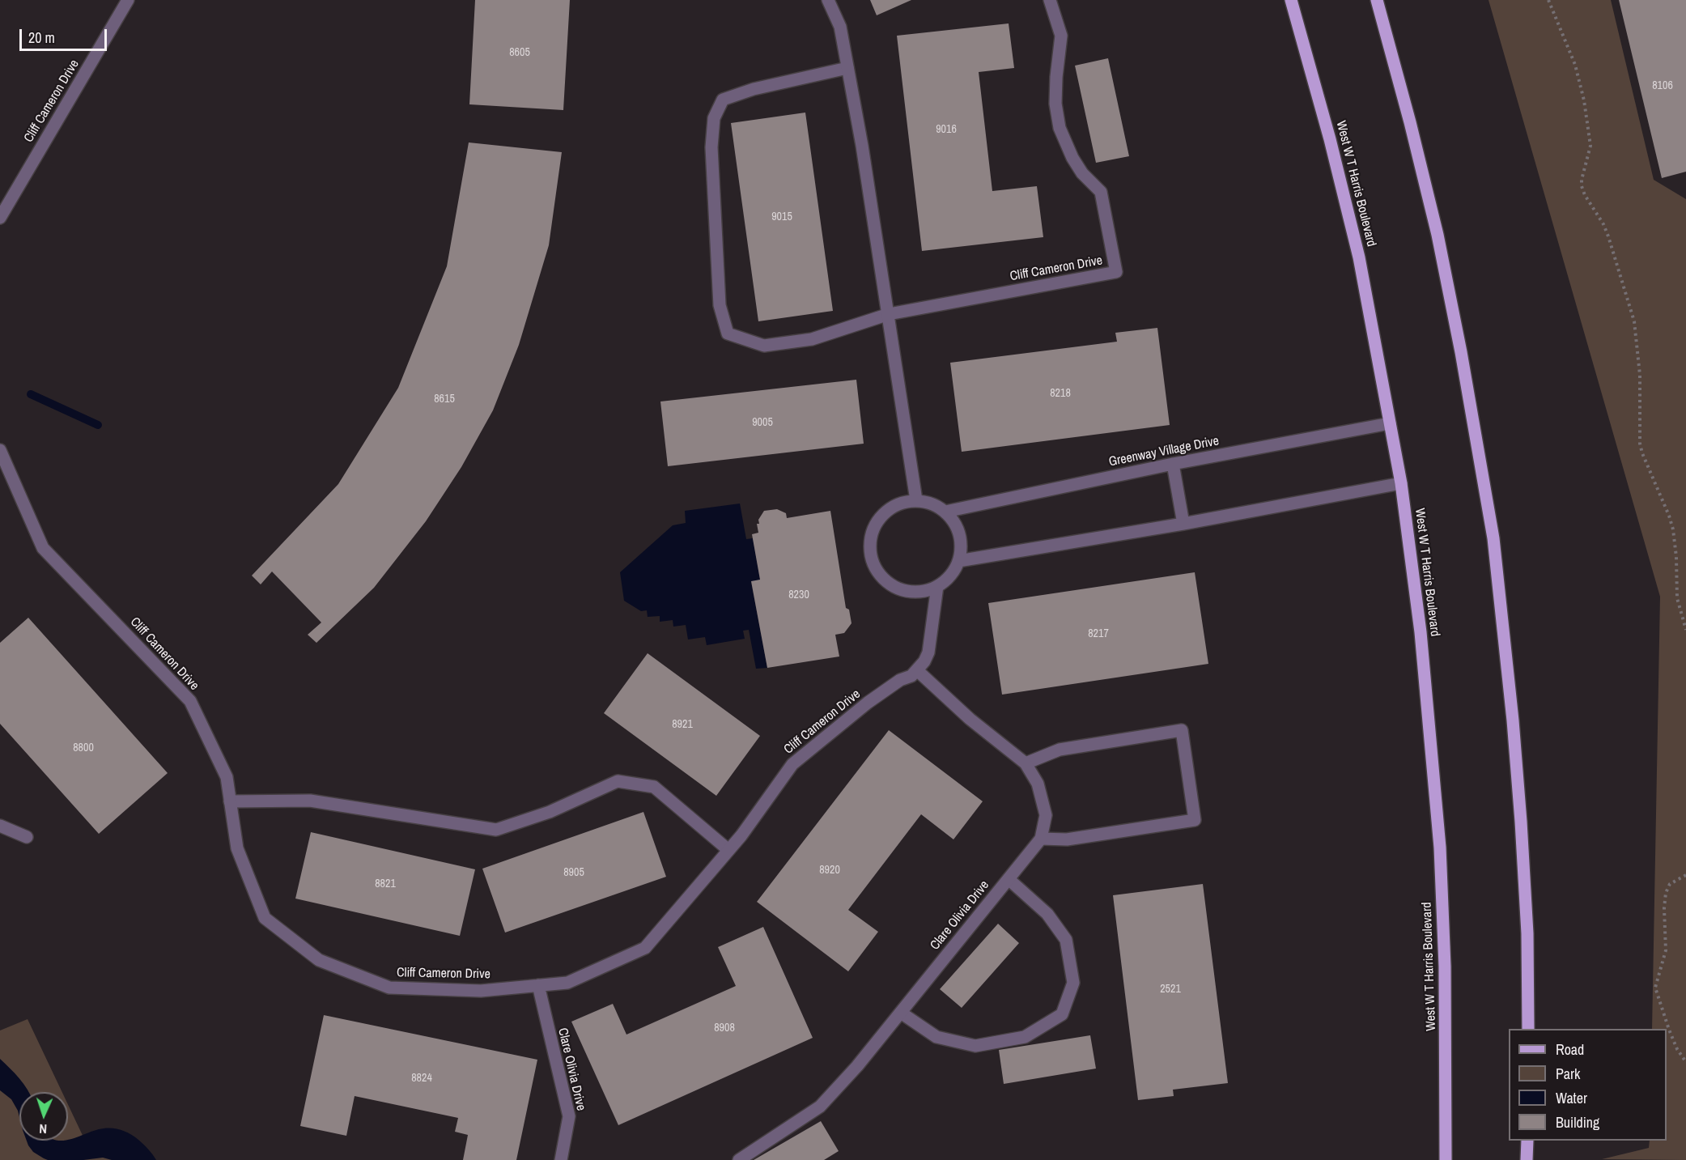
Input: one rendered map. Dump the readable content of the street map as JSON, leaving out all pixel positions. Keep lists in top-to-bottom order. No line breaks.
{"streets":{"main road":["West W T Harris Boulevard"],"street":["Cliff Cameron Drive","Greenway Village Drive","Clare Olivia Drive"]},"crossings":[["Cliff Cameron Drive","Greenway Village Drive"],["Cliff Cameron Drive","Clare Olivia Drive"],["West W T Harris Boulevard","Greenway Village Drive"]],"house_numbers":["8605","8106","9016","9015","8218","8615","9005","8230","8217","8921","8800","8920","8905","8821","2521","8908","8824"],"legend":["Road","Park","Water","Building"],"scale_bar":"20 m","north":"bottom"}
